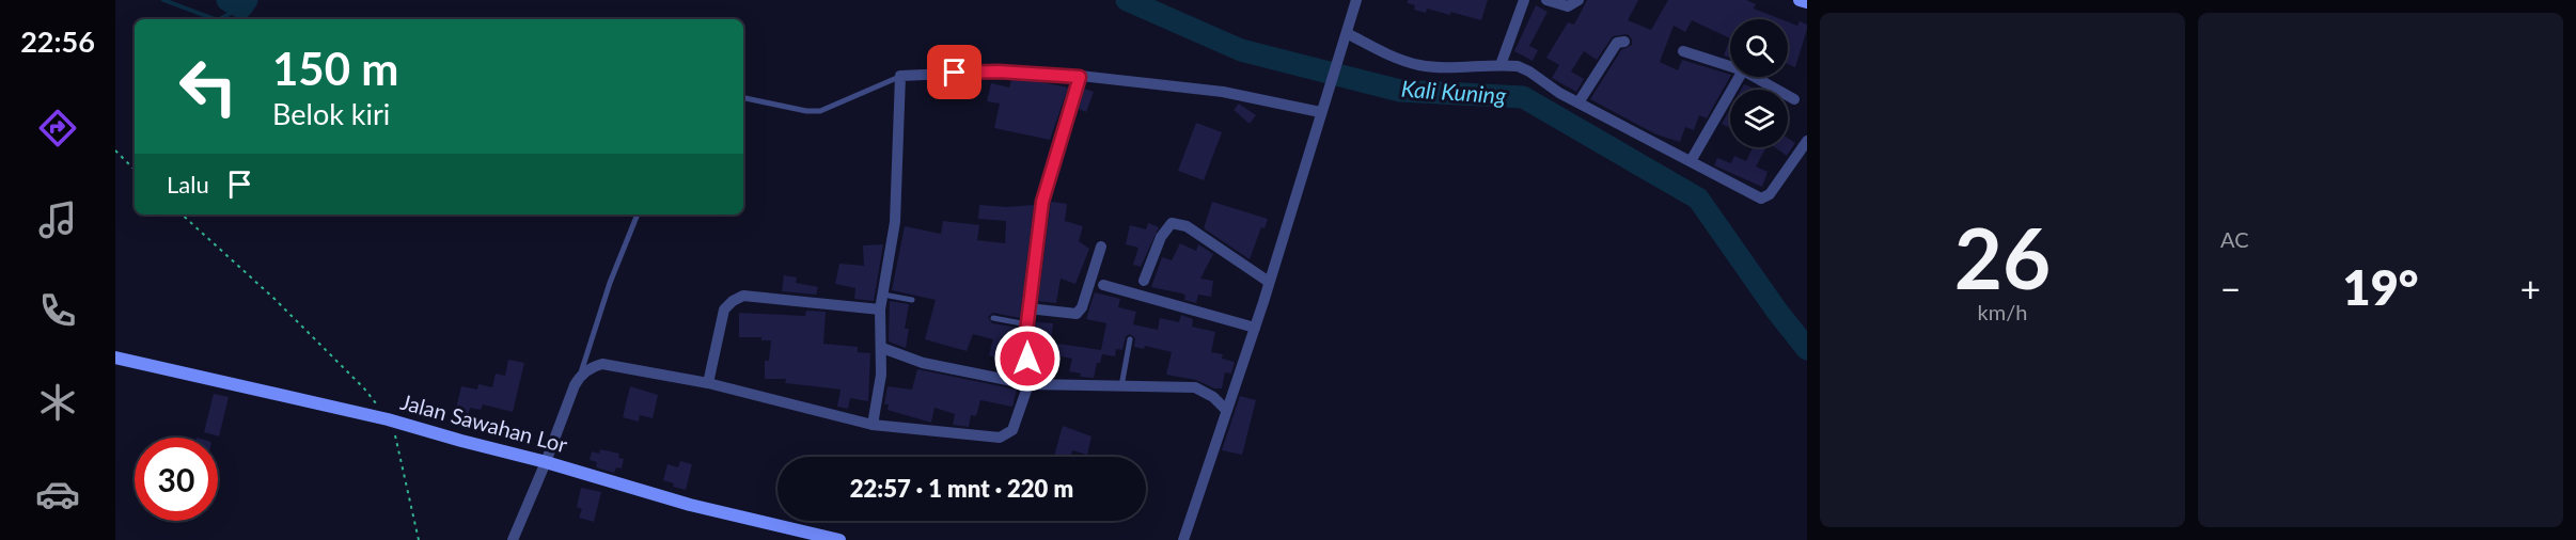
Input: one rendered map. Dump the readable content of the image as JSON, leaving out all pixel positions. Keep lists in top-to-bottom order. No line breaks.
{"streets":{"main road":["Jalan Sawahan Lor"]},"water":["Kali Kuning"],"page":{"tabs":"22:56","tile":[["26","km/h"],"AC"],"turn":["150 m","Belok kiri"],"then":"Lalu","heat":["−","19°","+"],"limit":"30","trip":"22:57 · 1 mnt · 220 m"}}
